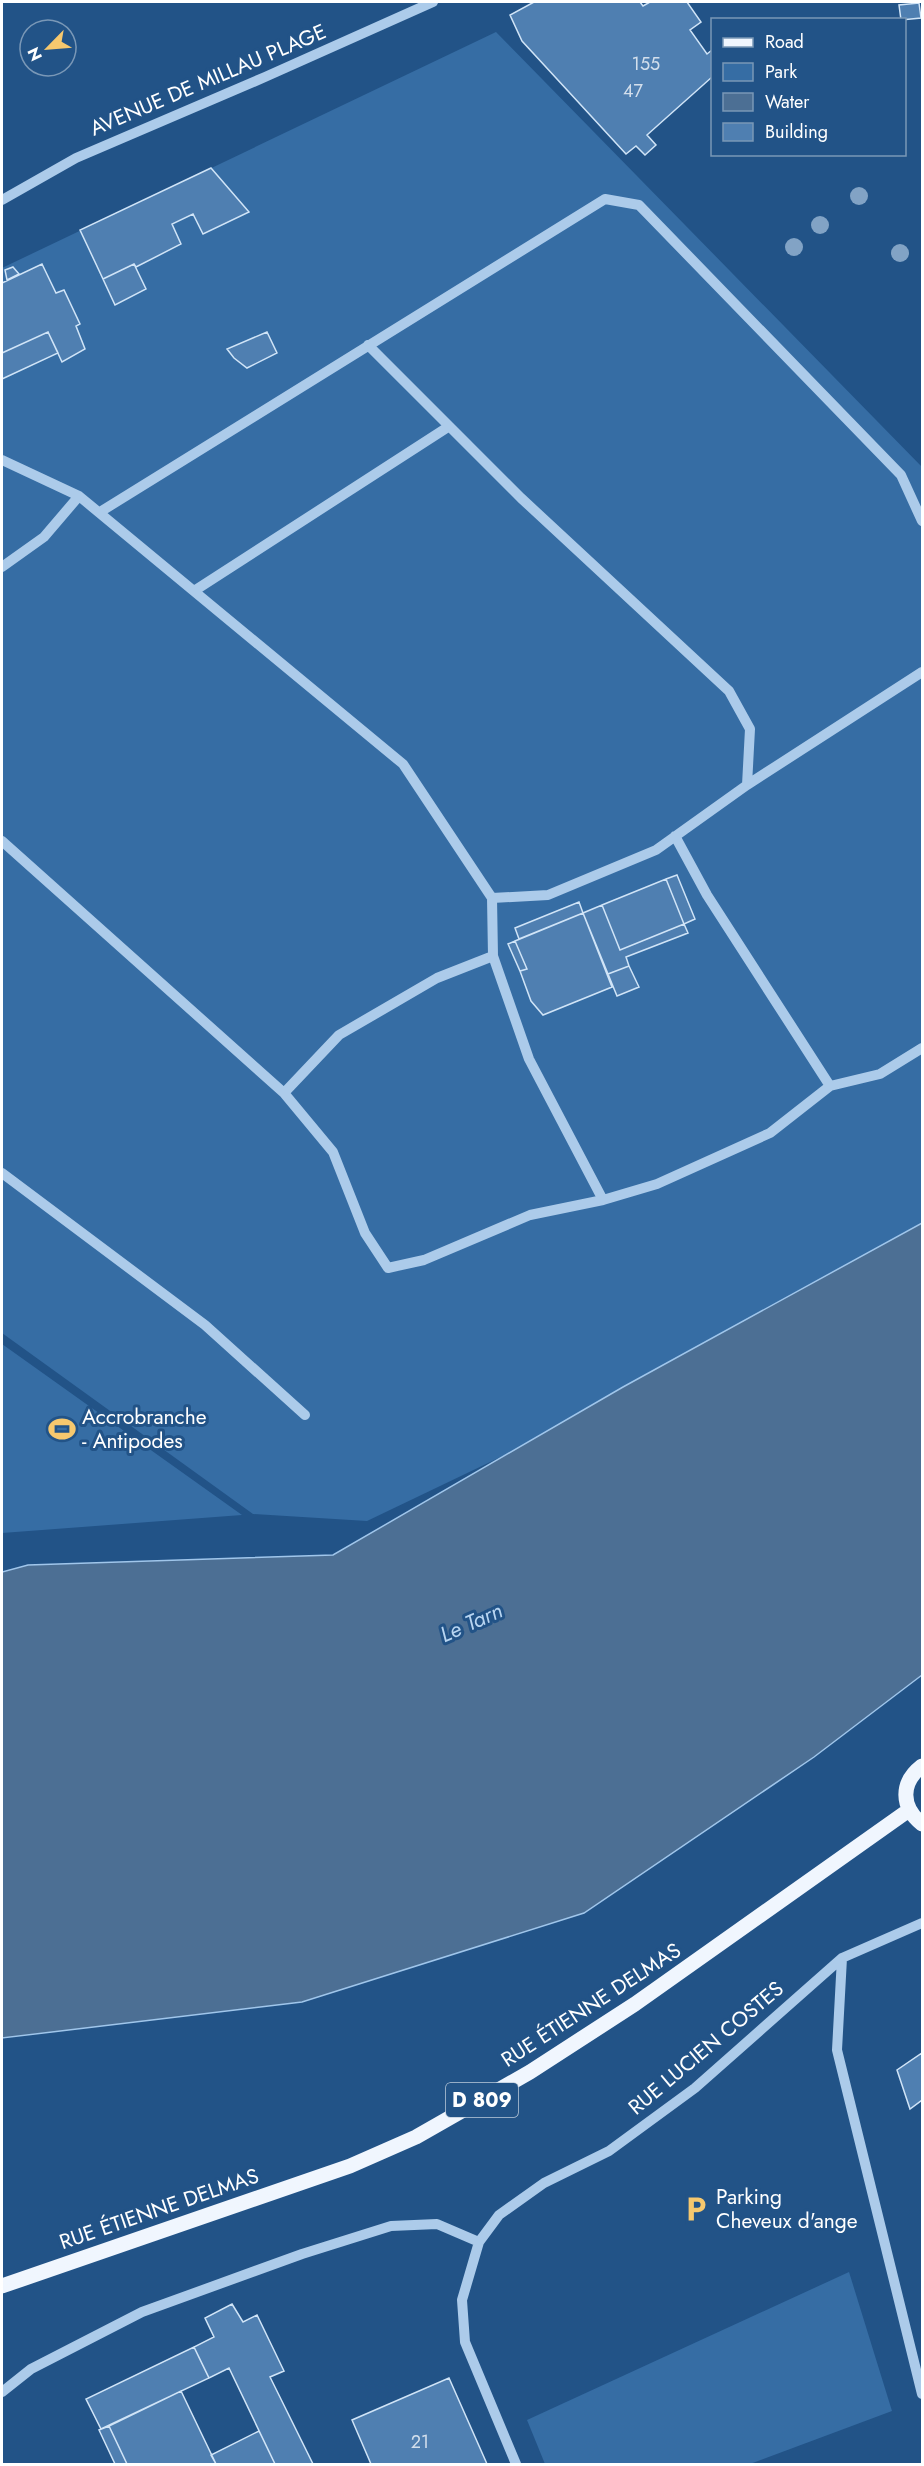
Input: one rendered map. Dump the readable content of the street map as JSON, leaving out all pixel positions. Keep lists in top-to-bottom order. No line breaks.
{"streets":{"main road":["RUE ÉTIENNE DELMAS","D 809"],"street":["AVENUE DE MILLAU PLAGE","RUE LUCIEN COSTES"]},"water":["Le Tarn"],"places":{"sports":["Accrobranche - Antipodes"],"parking":["Parking Cheveux d'ange"]},"house_numbers":["155","47","21"],"legend":["Road","Park","Water","Building"],"north":"bottom left"}
